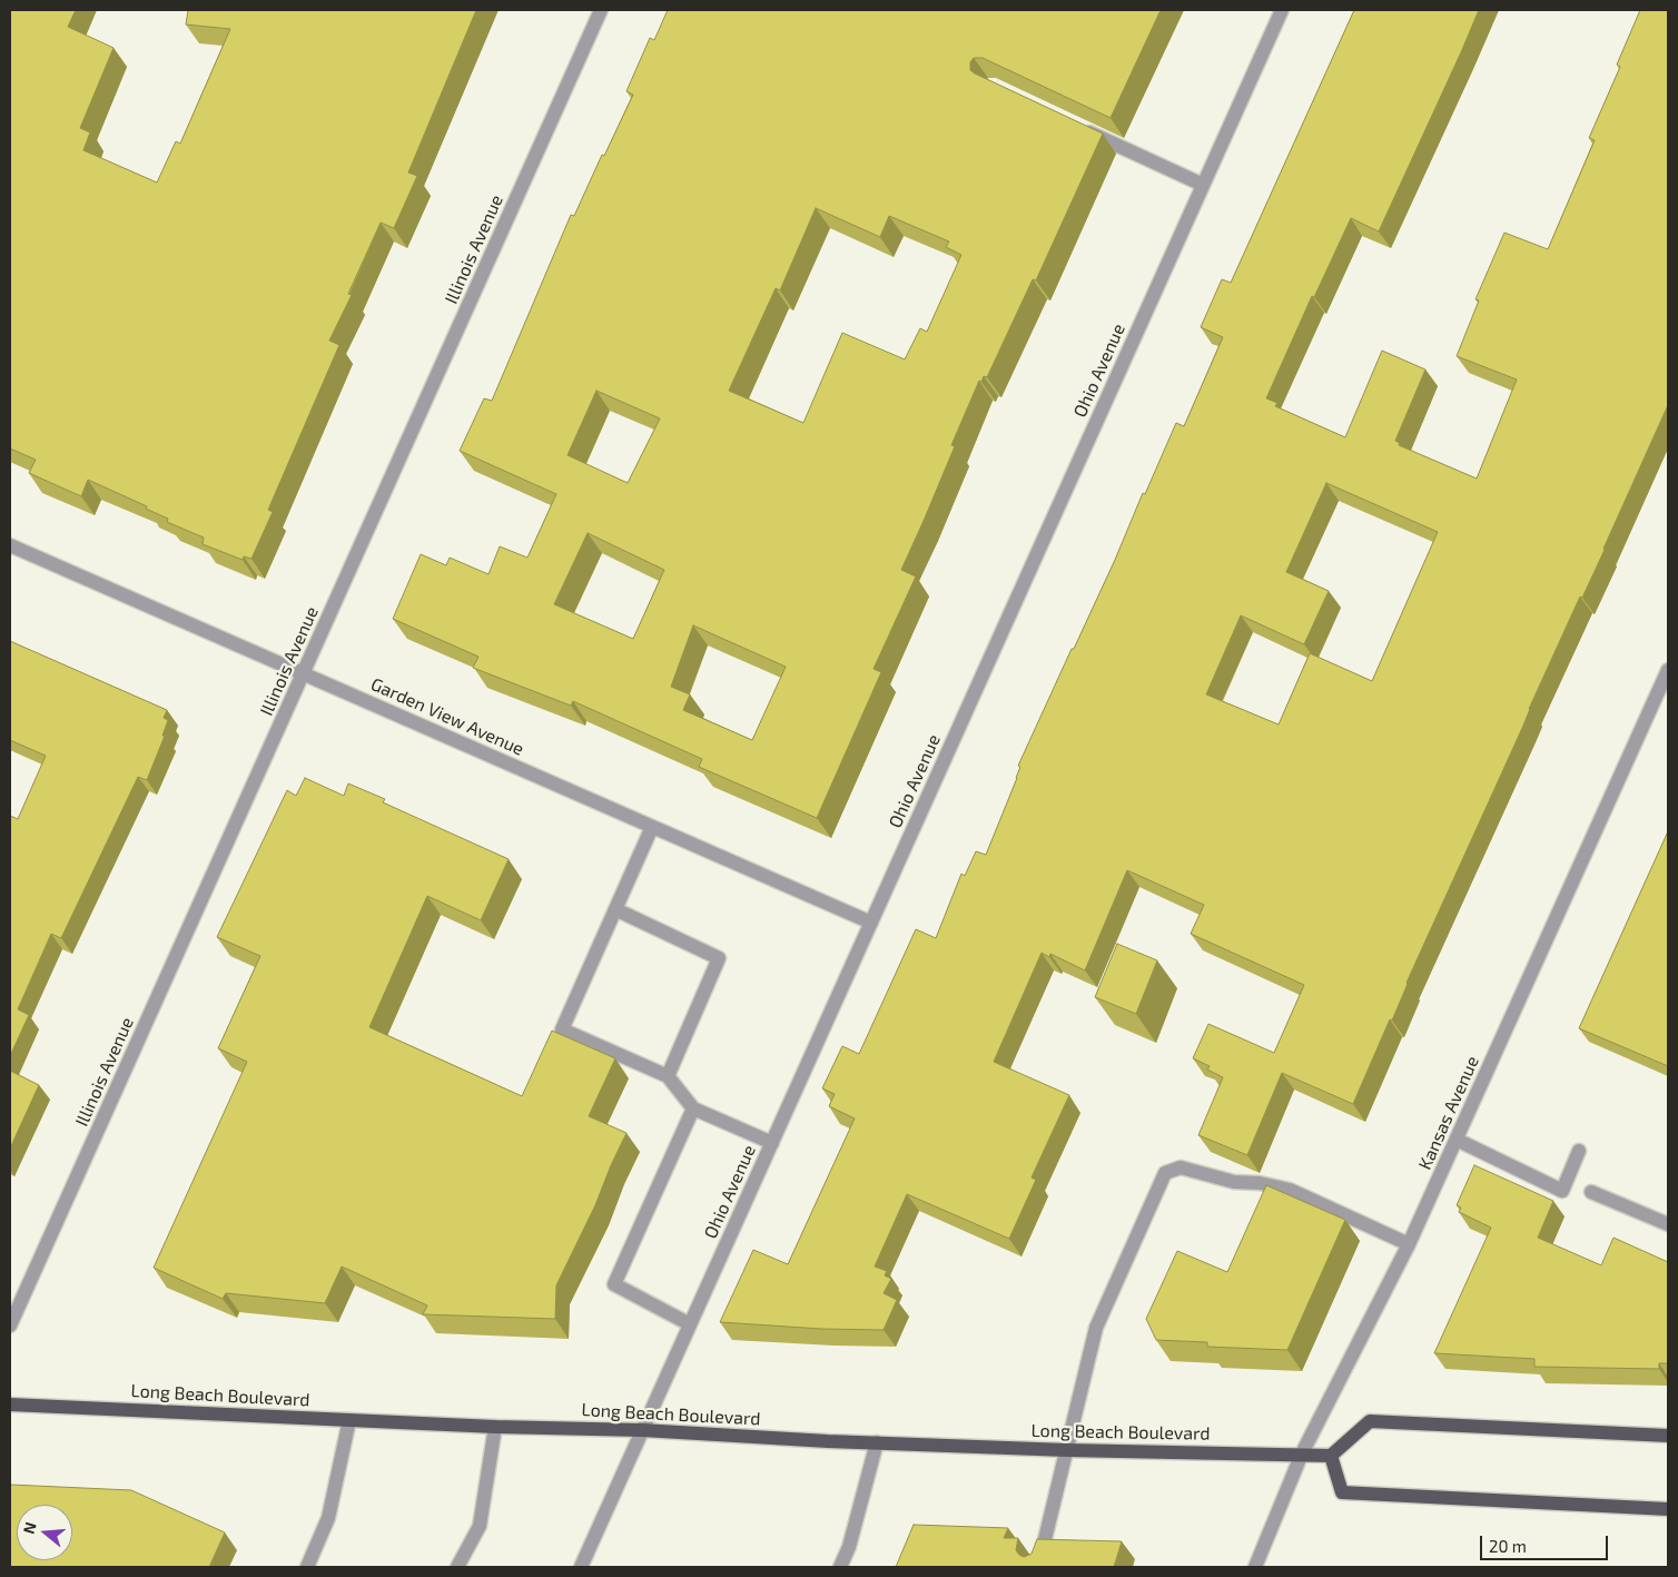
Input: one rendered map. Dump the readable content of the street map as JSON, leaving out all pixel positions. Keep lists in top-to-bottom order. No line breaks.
{"streets":{"main road":["Long Beach Boulevard"],"street":["Illinois Avenue","Ohio Avenue","Garden View Avenue","Kansas Avenue"]},"crossings":[["Illinois Avenue","Garden View Avenue"],["Ohio Avenue","Garden View Avenue"],["Ohio Avenue","Long Beach Boulevard"],["Kansas Avenue","Long Beach Boulevard"]],"scale_bar":"20 m","north":"left"}
